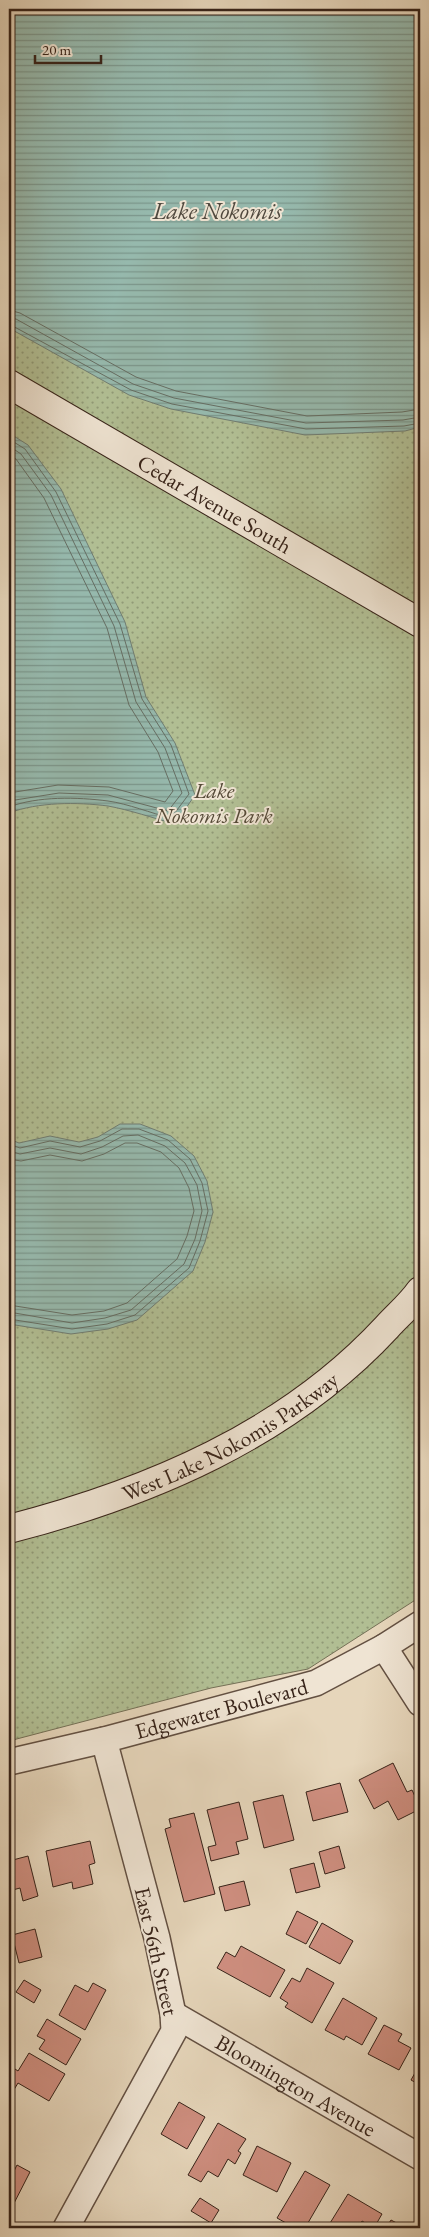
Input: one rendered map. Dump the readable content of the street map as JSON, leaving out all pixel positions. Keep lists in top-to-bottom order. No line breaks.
{"streets":{"street":["Cedar Avenue South","West Lake Nokomis Parkway","Edgewater Boulevard","East 56th Street","Bloomington Avenue"]},"crossings":[["Edgewater Boulevard","East 56th Street"],["East 56th Street","Bloomington Avenue"]],"water":["Lake Nokomis"],"parks":["Lake Nokomis Park"],"scale_bar":"20 m"}
